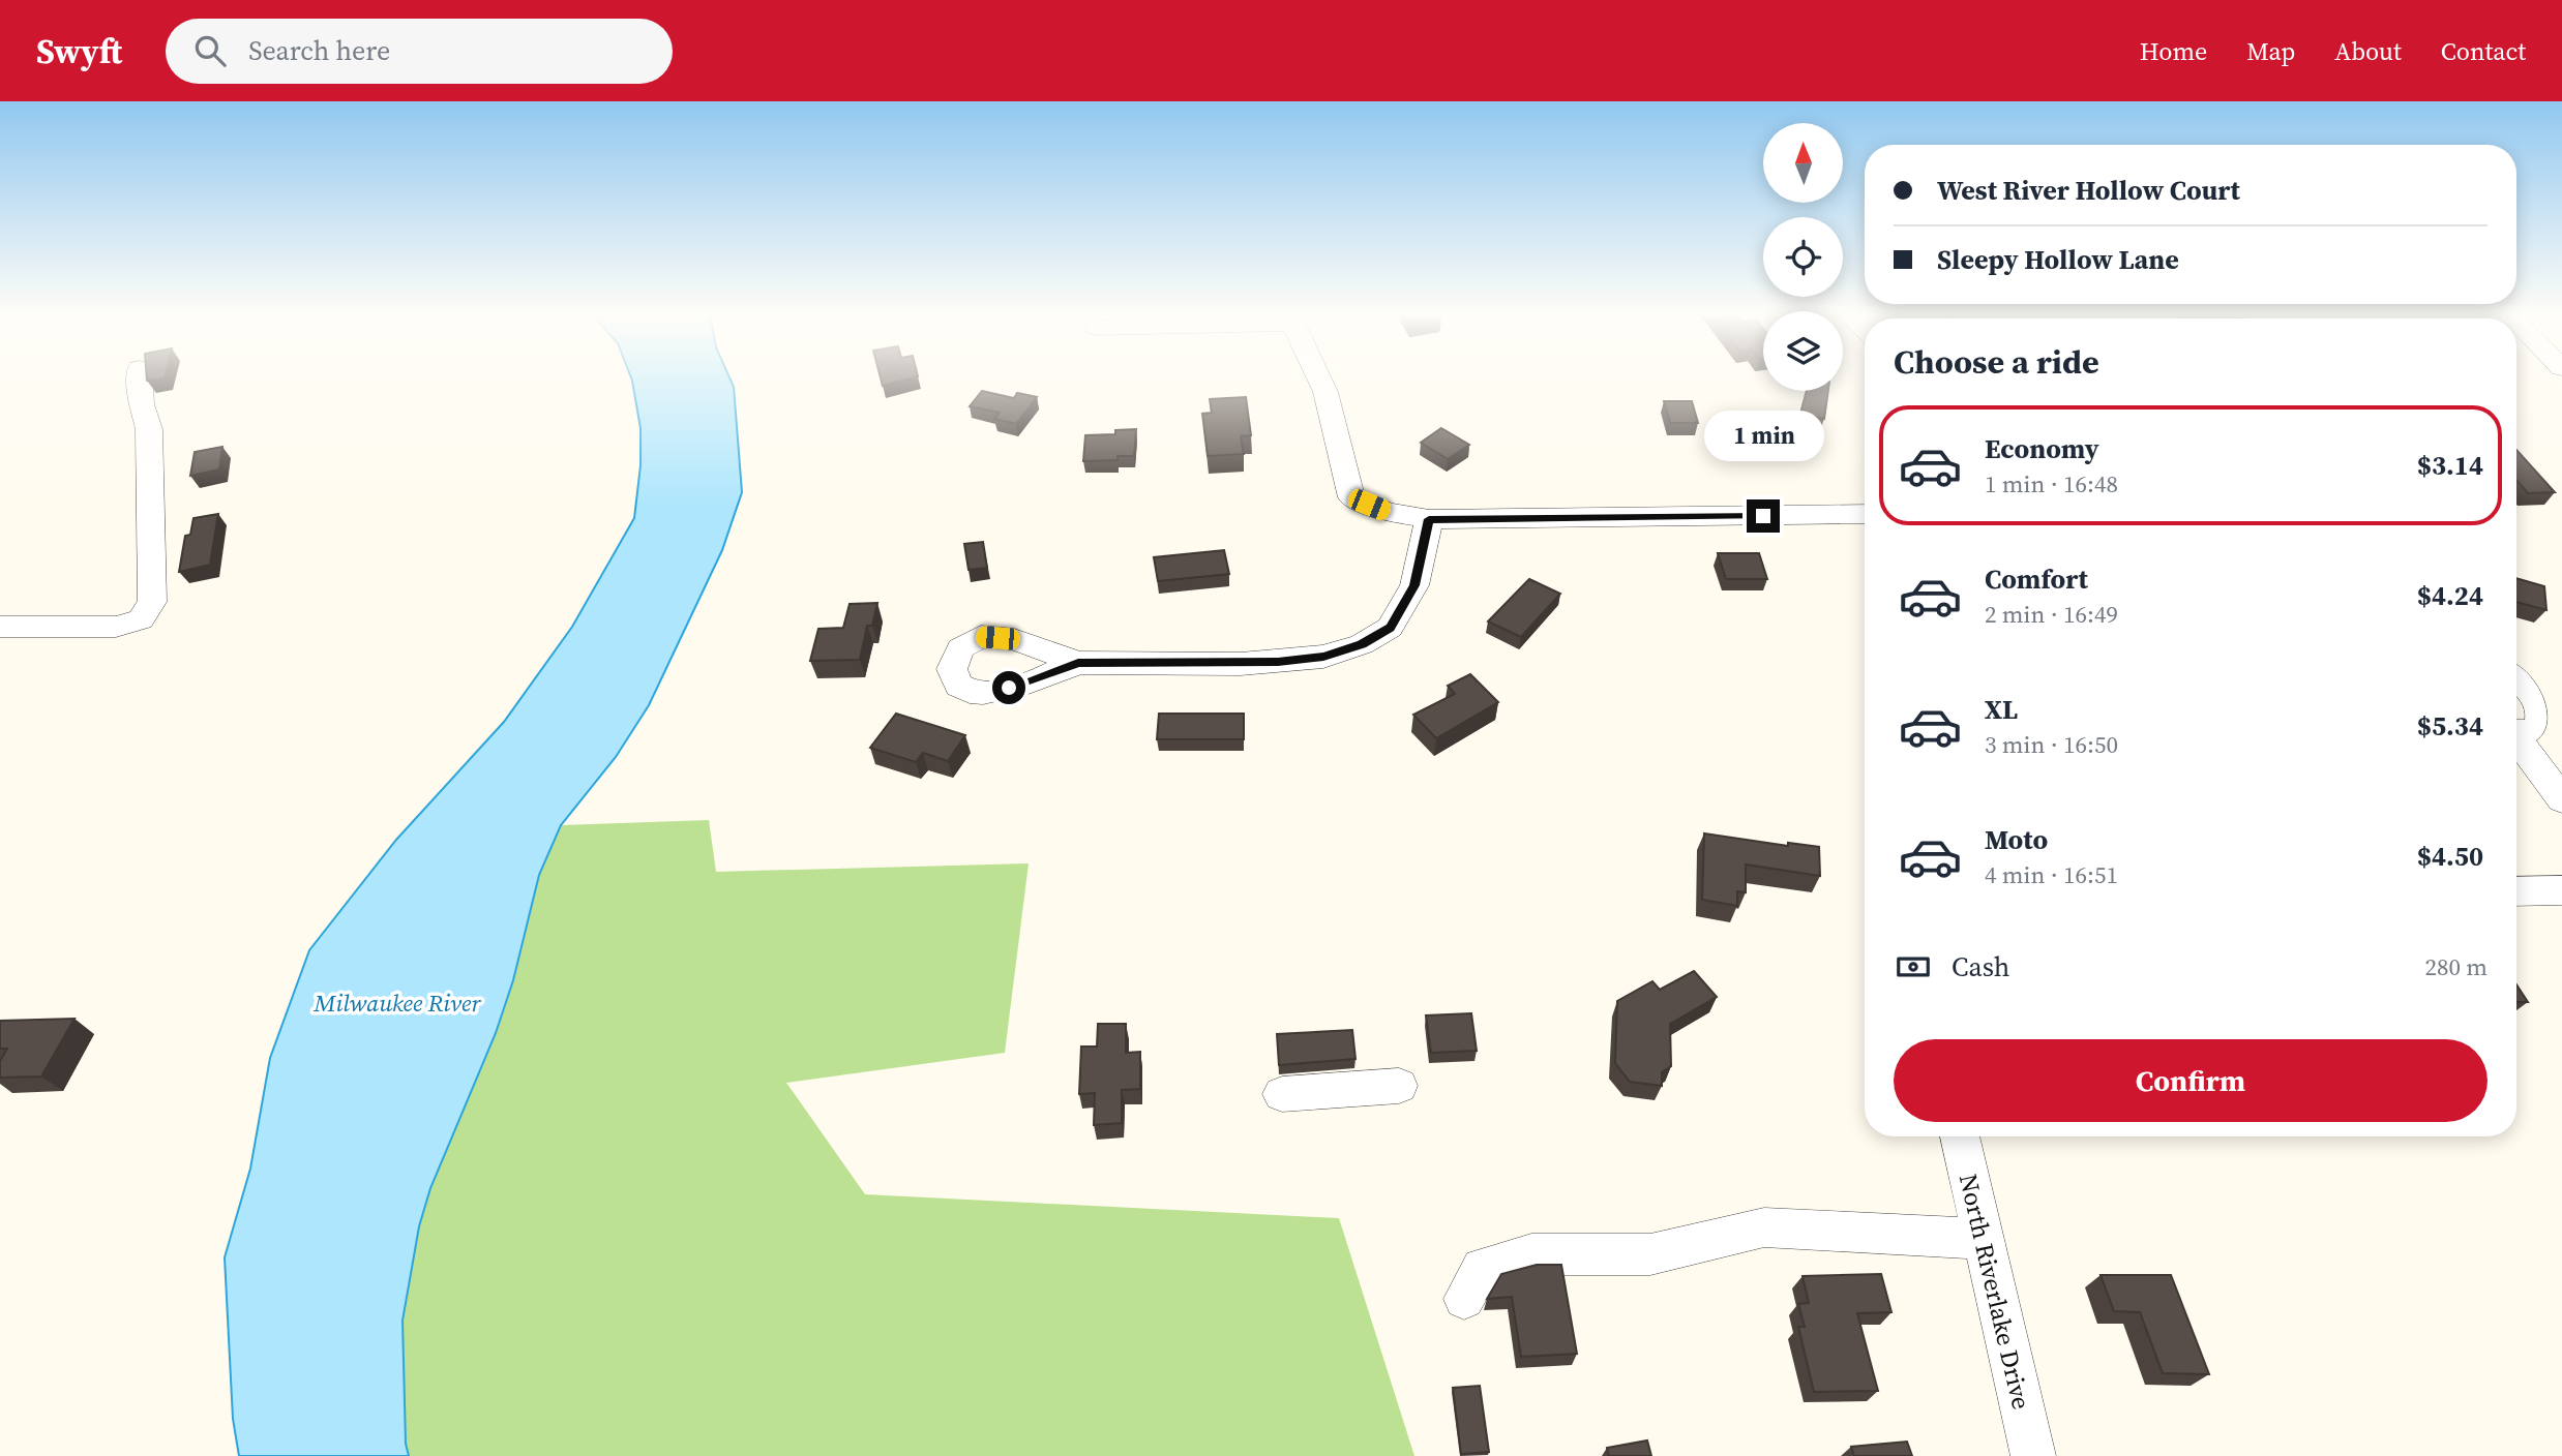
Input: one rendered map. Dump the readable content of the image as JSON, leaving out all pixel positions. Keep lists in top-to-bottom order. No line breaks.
{"streets":{"street":["North Riverlake Drive"]},"water":["Milwaukee River"],"north":"top","page":{"header":"Swyft","search":"Search here","nav":["Home","Map","About","Contact"],"banner":["West River Hollow Court","Sleepy Hollow Lane"],"heading":"Choose a ride","list":[{"name":"Economy","note":"1 min · 16:48","value":"$3.14"},{"name":"Comfort","note":"2 min · 16:49","value":"$4.24"},{"name":"XL","note":"3 min · 16:50","value":"$5.34"},{"name":"Moto","note":"4 min · 16:51","value":"$4.50"}],"bubble":"1 min","pay":["Cash","280 m"],"buttons":"Confirm"}}
